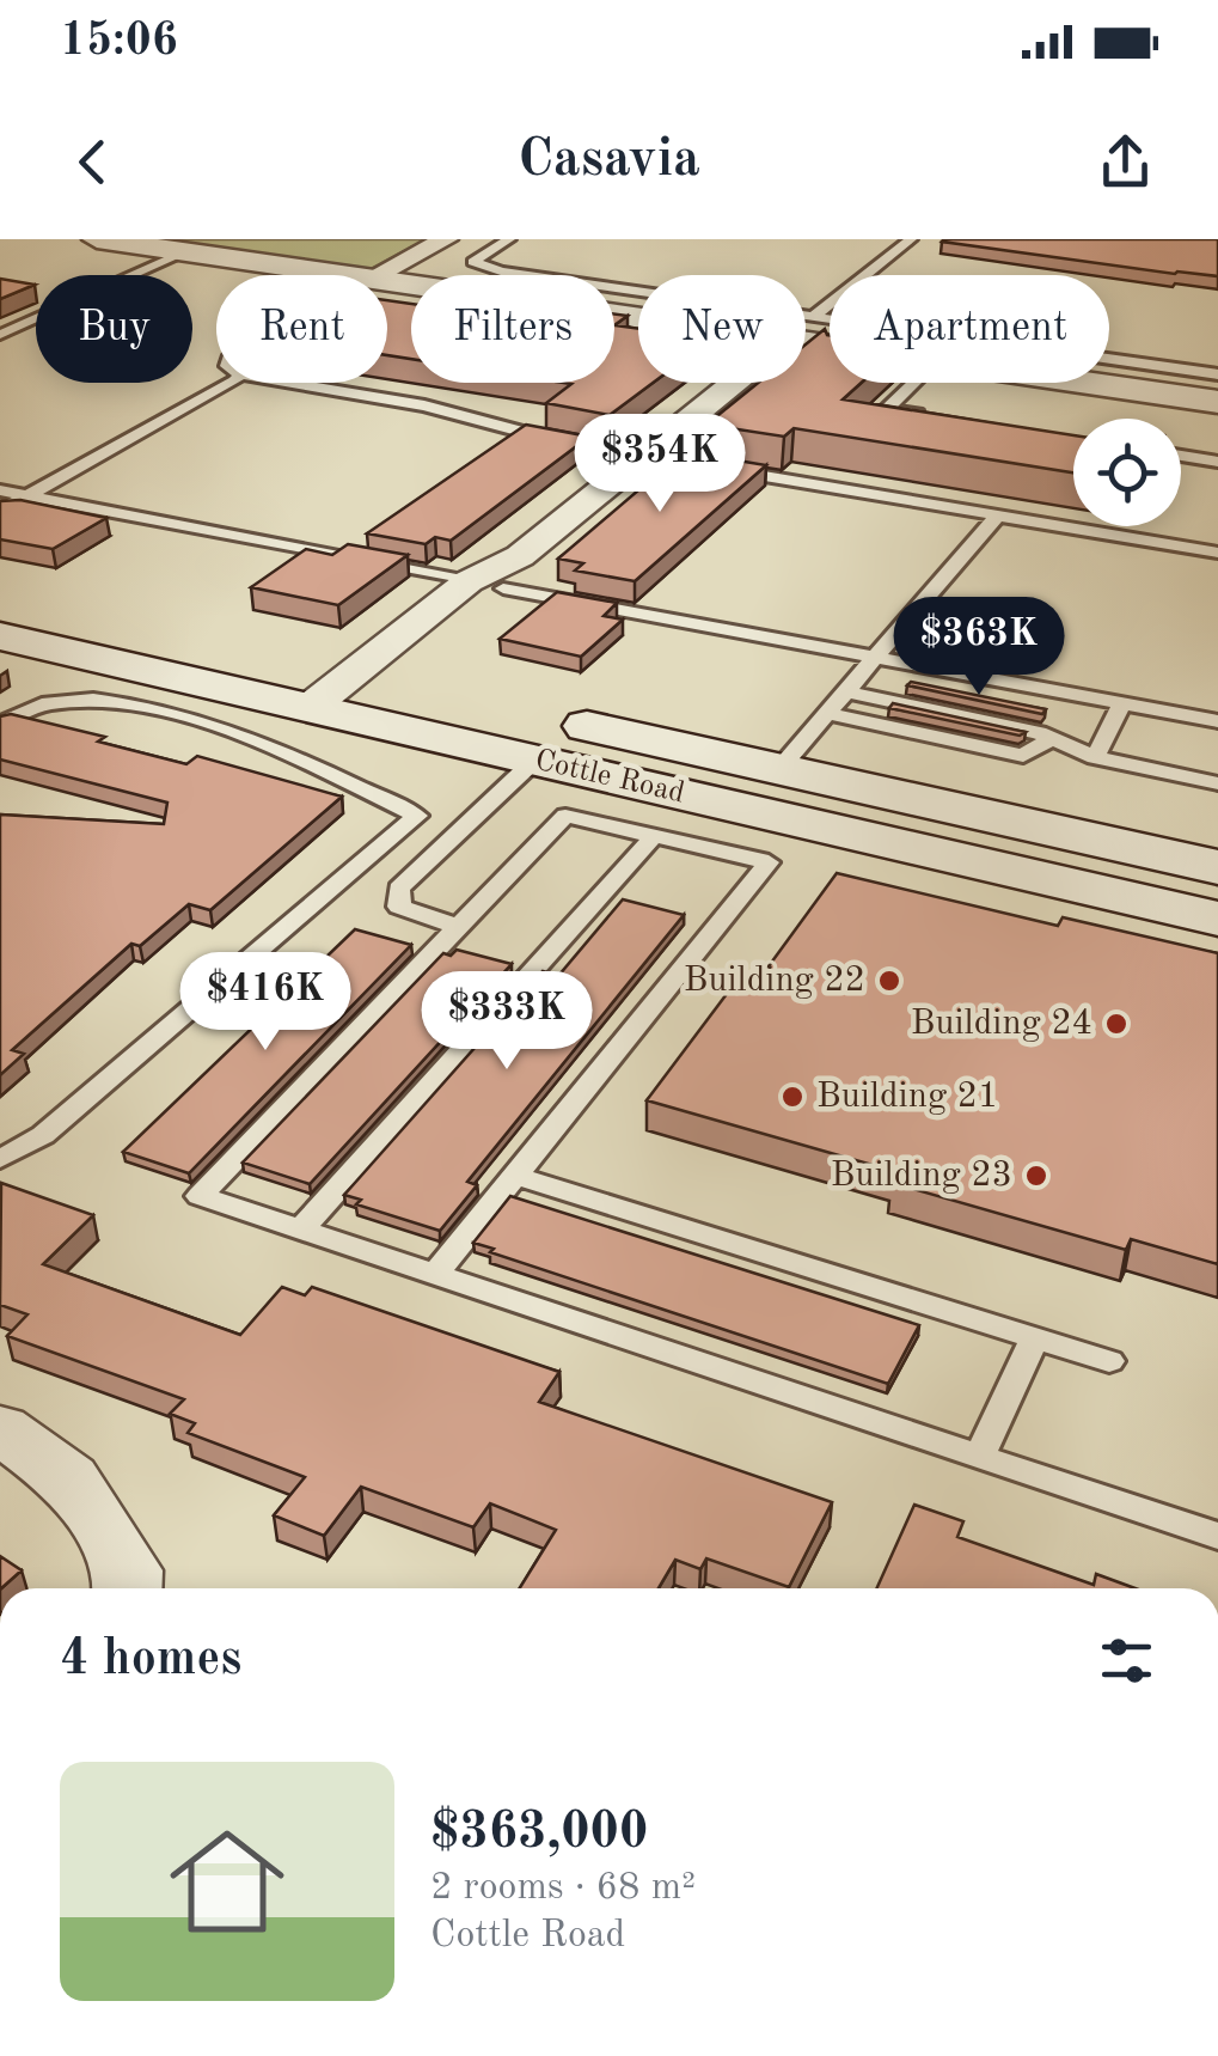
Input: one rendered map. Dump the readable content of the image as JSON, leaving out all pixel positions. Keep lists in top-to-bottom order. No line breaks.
{"streets":{"main road":["Cottle Road"]},"places":["Building 22","Building 24","Building 21","Building 23"],"page":{"status":"15:06","header":"Casavia","chip":["Buy","Rent","Filters","New","Apartment"],"price":["$354K","$363K","$416K","$333K"],"heading":"4 homes","list":[{"name":"$363,000","note":"2 rooms · 68 m² · Cottle Road"}]}}
